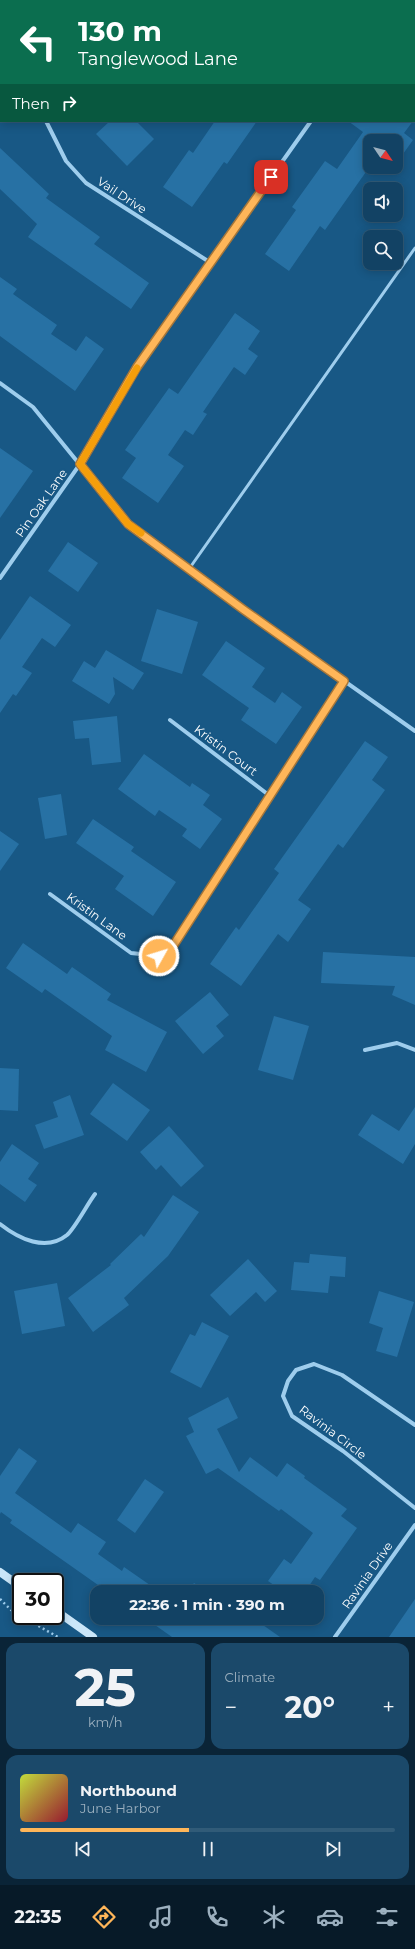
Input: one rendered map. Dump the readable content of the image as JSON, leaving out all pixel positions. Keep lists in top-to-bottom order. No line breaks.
{"streets":{"street":["Vail Drive","Pin Oak Lane","Kristin Court","Kristin Lane","Ravinia Circle","Ravinia Drive"]},"crossings":[["Vail Drive","Pin Oak Lane"],["Kristin Court","Kristin Lane"]],"north":"bottom right","page":{"turn":["130 m","Tanglewood Lane"],"then":"Then","limit":"30","trip":"22:36 · 1 min · 390 m","tile":[["25","km/h"],"Climate"],"heat":["−","20°","+"],"song":["Northbound","June Harbor"],"tabs":"22:35"}}
